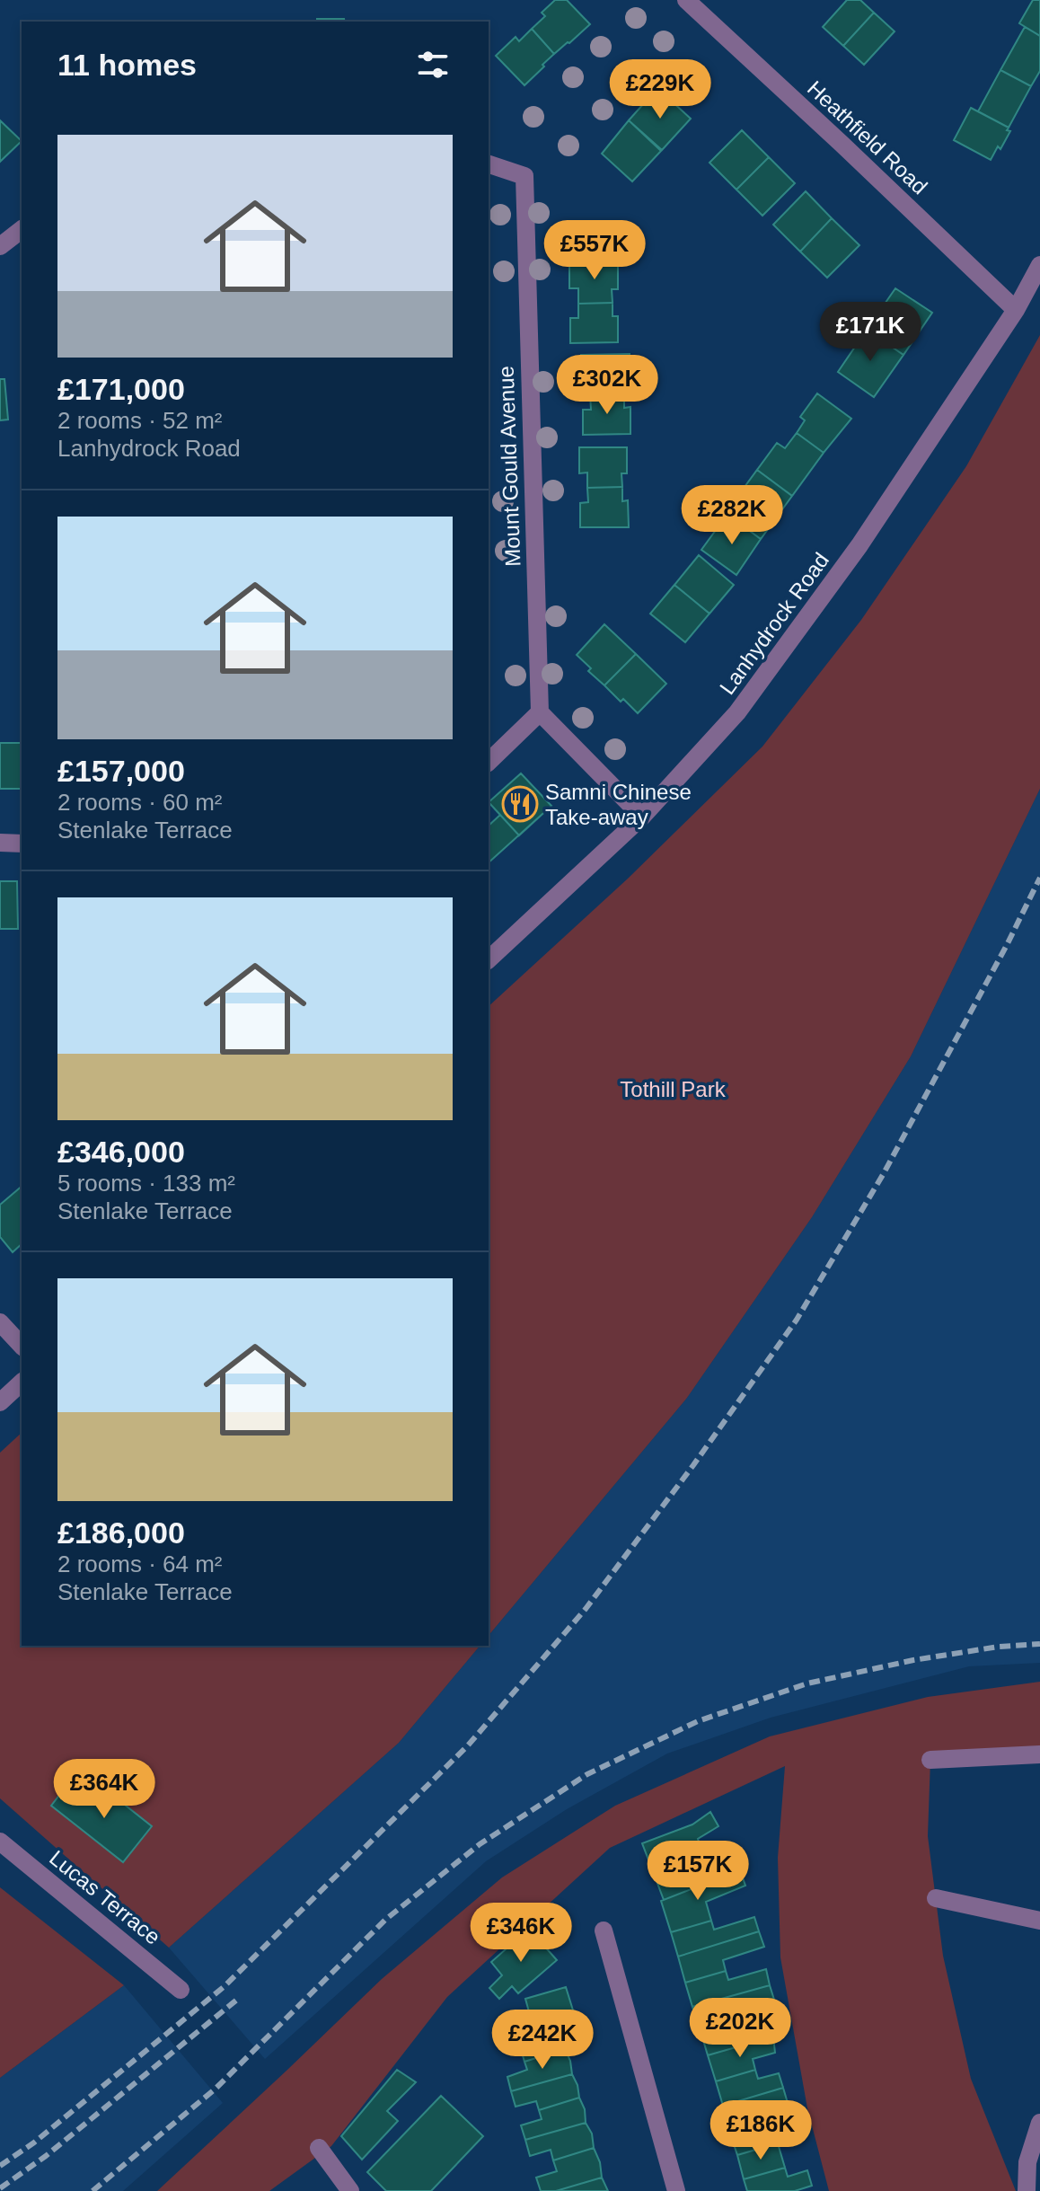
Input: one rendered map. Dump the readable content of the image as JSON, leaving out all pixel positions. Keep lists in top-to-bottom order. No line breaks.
{"streets":{"street":["Heathfield Road","Mount Gould Avenue","Lanhydrock Road","Lucas Terrace"]},"crossings":[["Heathfield Road","Lanhydrock Road"]],"parks":["Tothill Park"],"places":{"restaurant":["Samni Chinese Take-away"]},"page":{"heading":"11 homes","price":["£229K","£557K","£171K","£302K","£282K","£364K","£157K","£346K","£202K","£242K","£186K"],"list":[{"name":"£171,000","note":"2 rooms · 52 m² · Lanhydrock Road"},{"name":"£157,000","note":"2 rooms · 60 m² · Stenlake Terrace"},{"name":"£346,000","note":"5 rooms · 133 m² · Stenlake Terrace"},{"name":"£186,000","note":"2 rooms · 64 m² · Stenlake Terrace"}]}}
